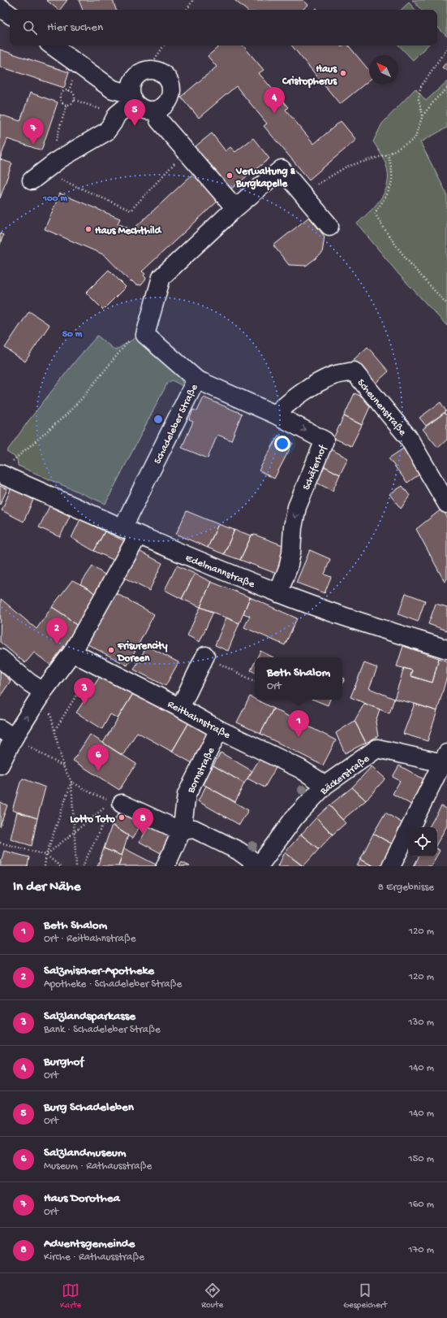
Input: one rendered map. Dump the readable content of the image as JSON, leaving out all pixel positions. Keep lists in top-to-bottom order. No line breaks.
{"streets":{"street":["Scheunenstraße","Schadeleber Straße","Schäferhof","Edelmannstraße","Reitbahnstraße","Bornstraße","Bäckerstraße"]},"crossings":[["Scheunenstraße","Schäferhof"],["Schadeleber Straße","Schäferhof"],["Schadeleber Straße","Edelmannstraße"],["Schadeleber Straße","Reitbahnstraße"],["Schäferhof","Edelmannstraße"],["Reitbahnstraße","Bornstraße"],["Reitbahnstraße","Bäckerstraße"]],"one_way":["Schäferhof"],"places":["Haus Cristopherus","Verwaltung & Burgkapelle","Haus Mechthild","Frisurencity Doreen","Lotto Toto"],"north":"top left","page":{"search":"Hier suchen","pins":["4","5","7","2","3","1","6","8"],"popup":["Beth Shalom","Ort"],"heading":["In der Nähe","8 Ergebnisse"],"list":[{"mark":"1","name":"Beth Shalom","note":"Ort · Reitbahnstraße","value":"120 m"},{"mark":"2","name":"Salzmischer-Apotheke","note":"Apotheke · Schadeleber Straße","value":"120 m"},{"mark":"3","name":"Salzlandsparkasse","note":"Bank · Schadeleber Straße","value":"130 m"},{"mark":"4","name":"Burghof","note":"Ort","value":"140 m"},{"mark":"5","name":"Burg Schadeleben","note":"Ort","value":"140 m"},{"mark":"6","name":"Salzlandmuseum","note":"Museum · Rathausstraße","value":"150 m"},{"mark":"7","name":"Haus Dorothea","note":"Ort","value":"160 m"},{"mark":"8","name":"Adventsgemeinde","note":"Kirche · Rathausstraße","value":"170 m"}],"nav":["Karte","Route","Gespeichert"]},"rings":["100 m","50 m"]}
